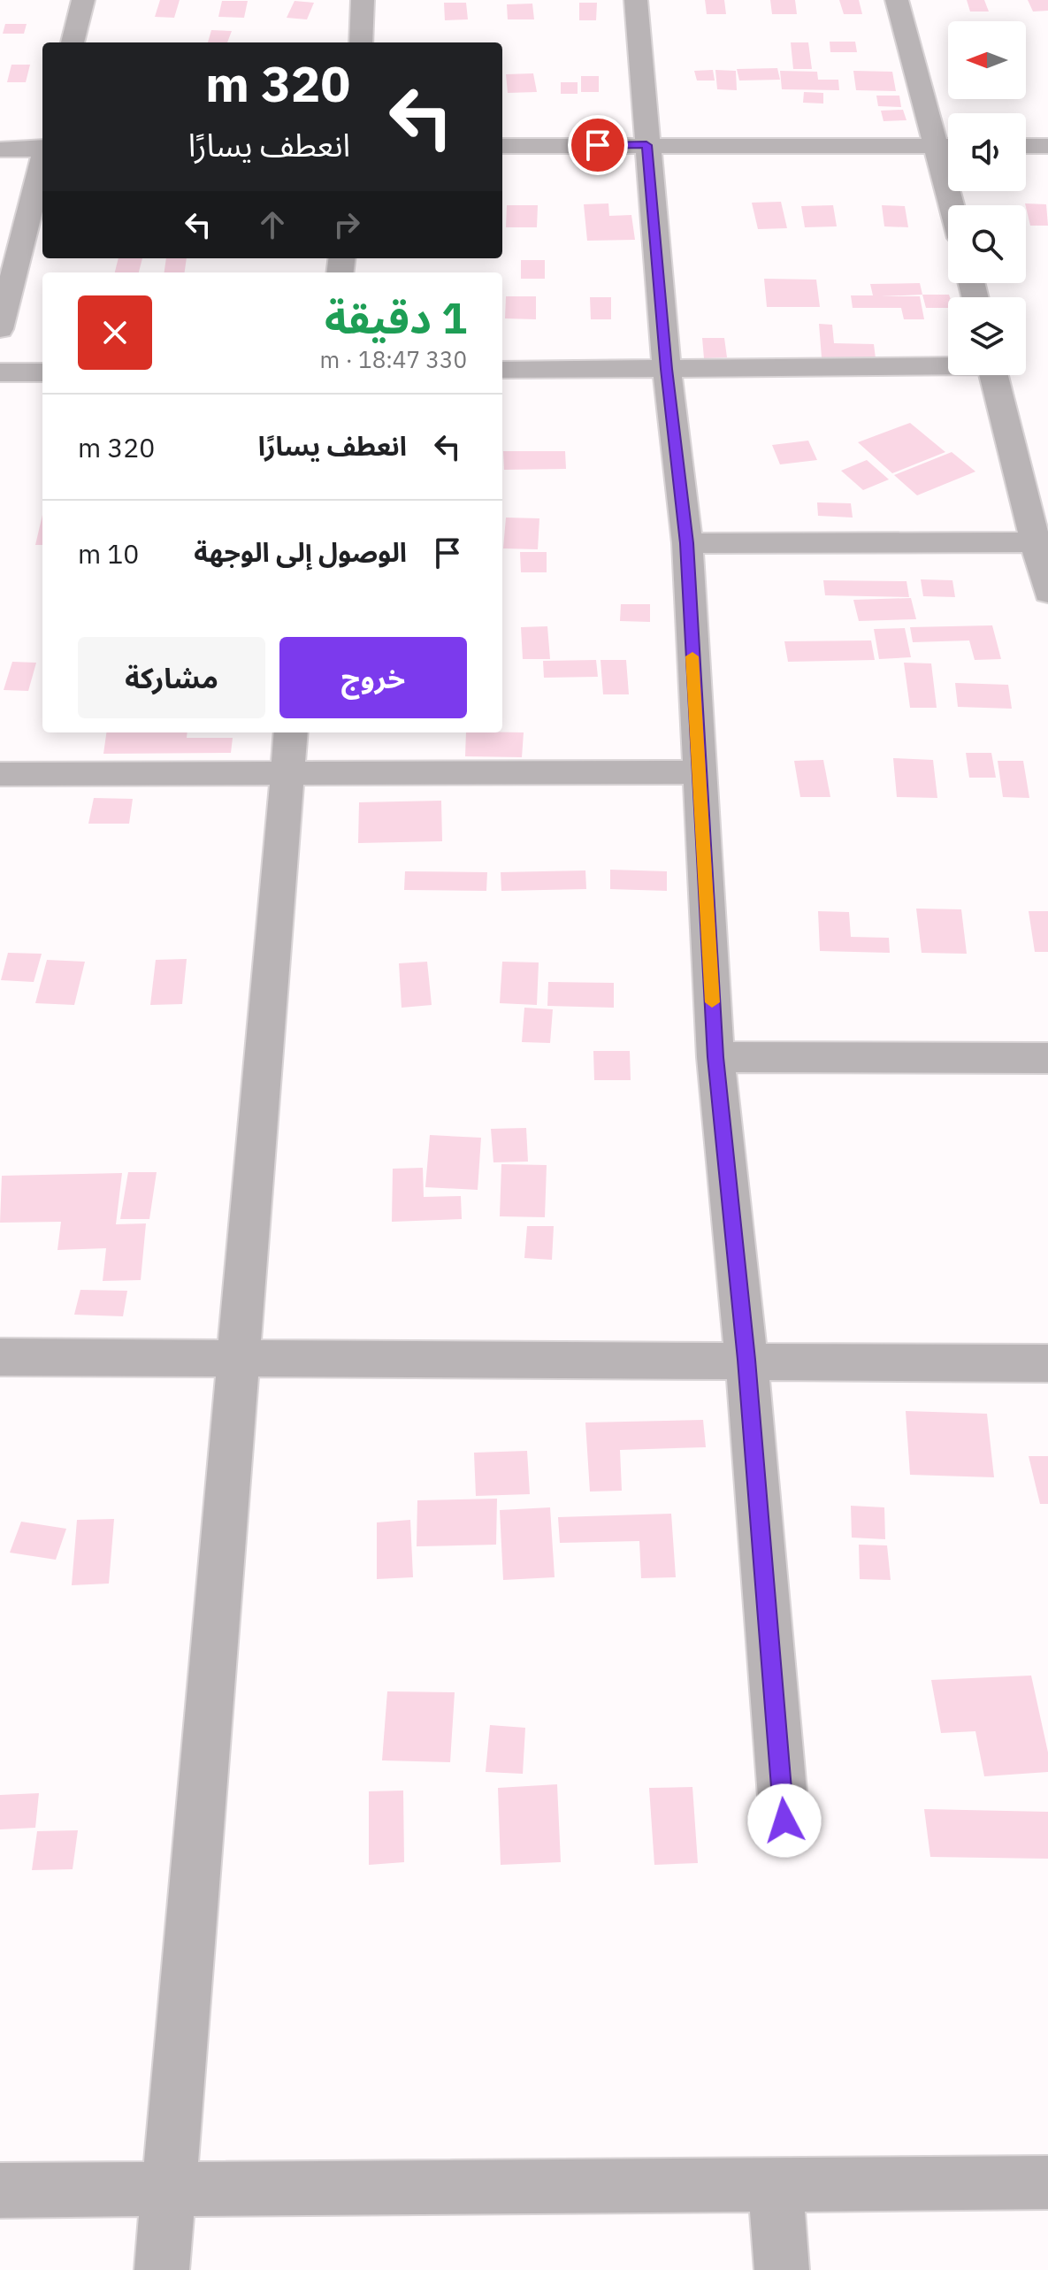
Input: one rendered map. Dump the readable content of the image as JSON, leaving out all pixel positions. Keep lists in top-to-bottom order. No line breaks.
{"north":"left","page":{"turn":["320 m","انعطف يسارًا"],"heading":["1 دقيقة","330 m · 18:47"],"list":[{"name":"انعطف يسارًا","value":"320 m"},{"name":"الوصول إلى الوجهة","value":"10 m"}],"buttons":["خروج","مشاركة"]}}
